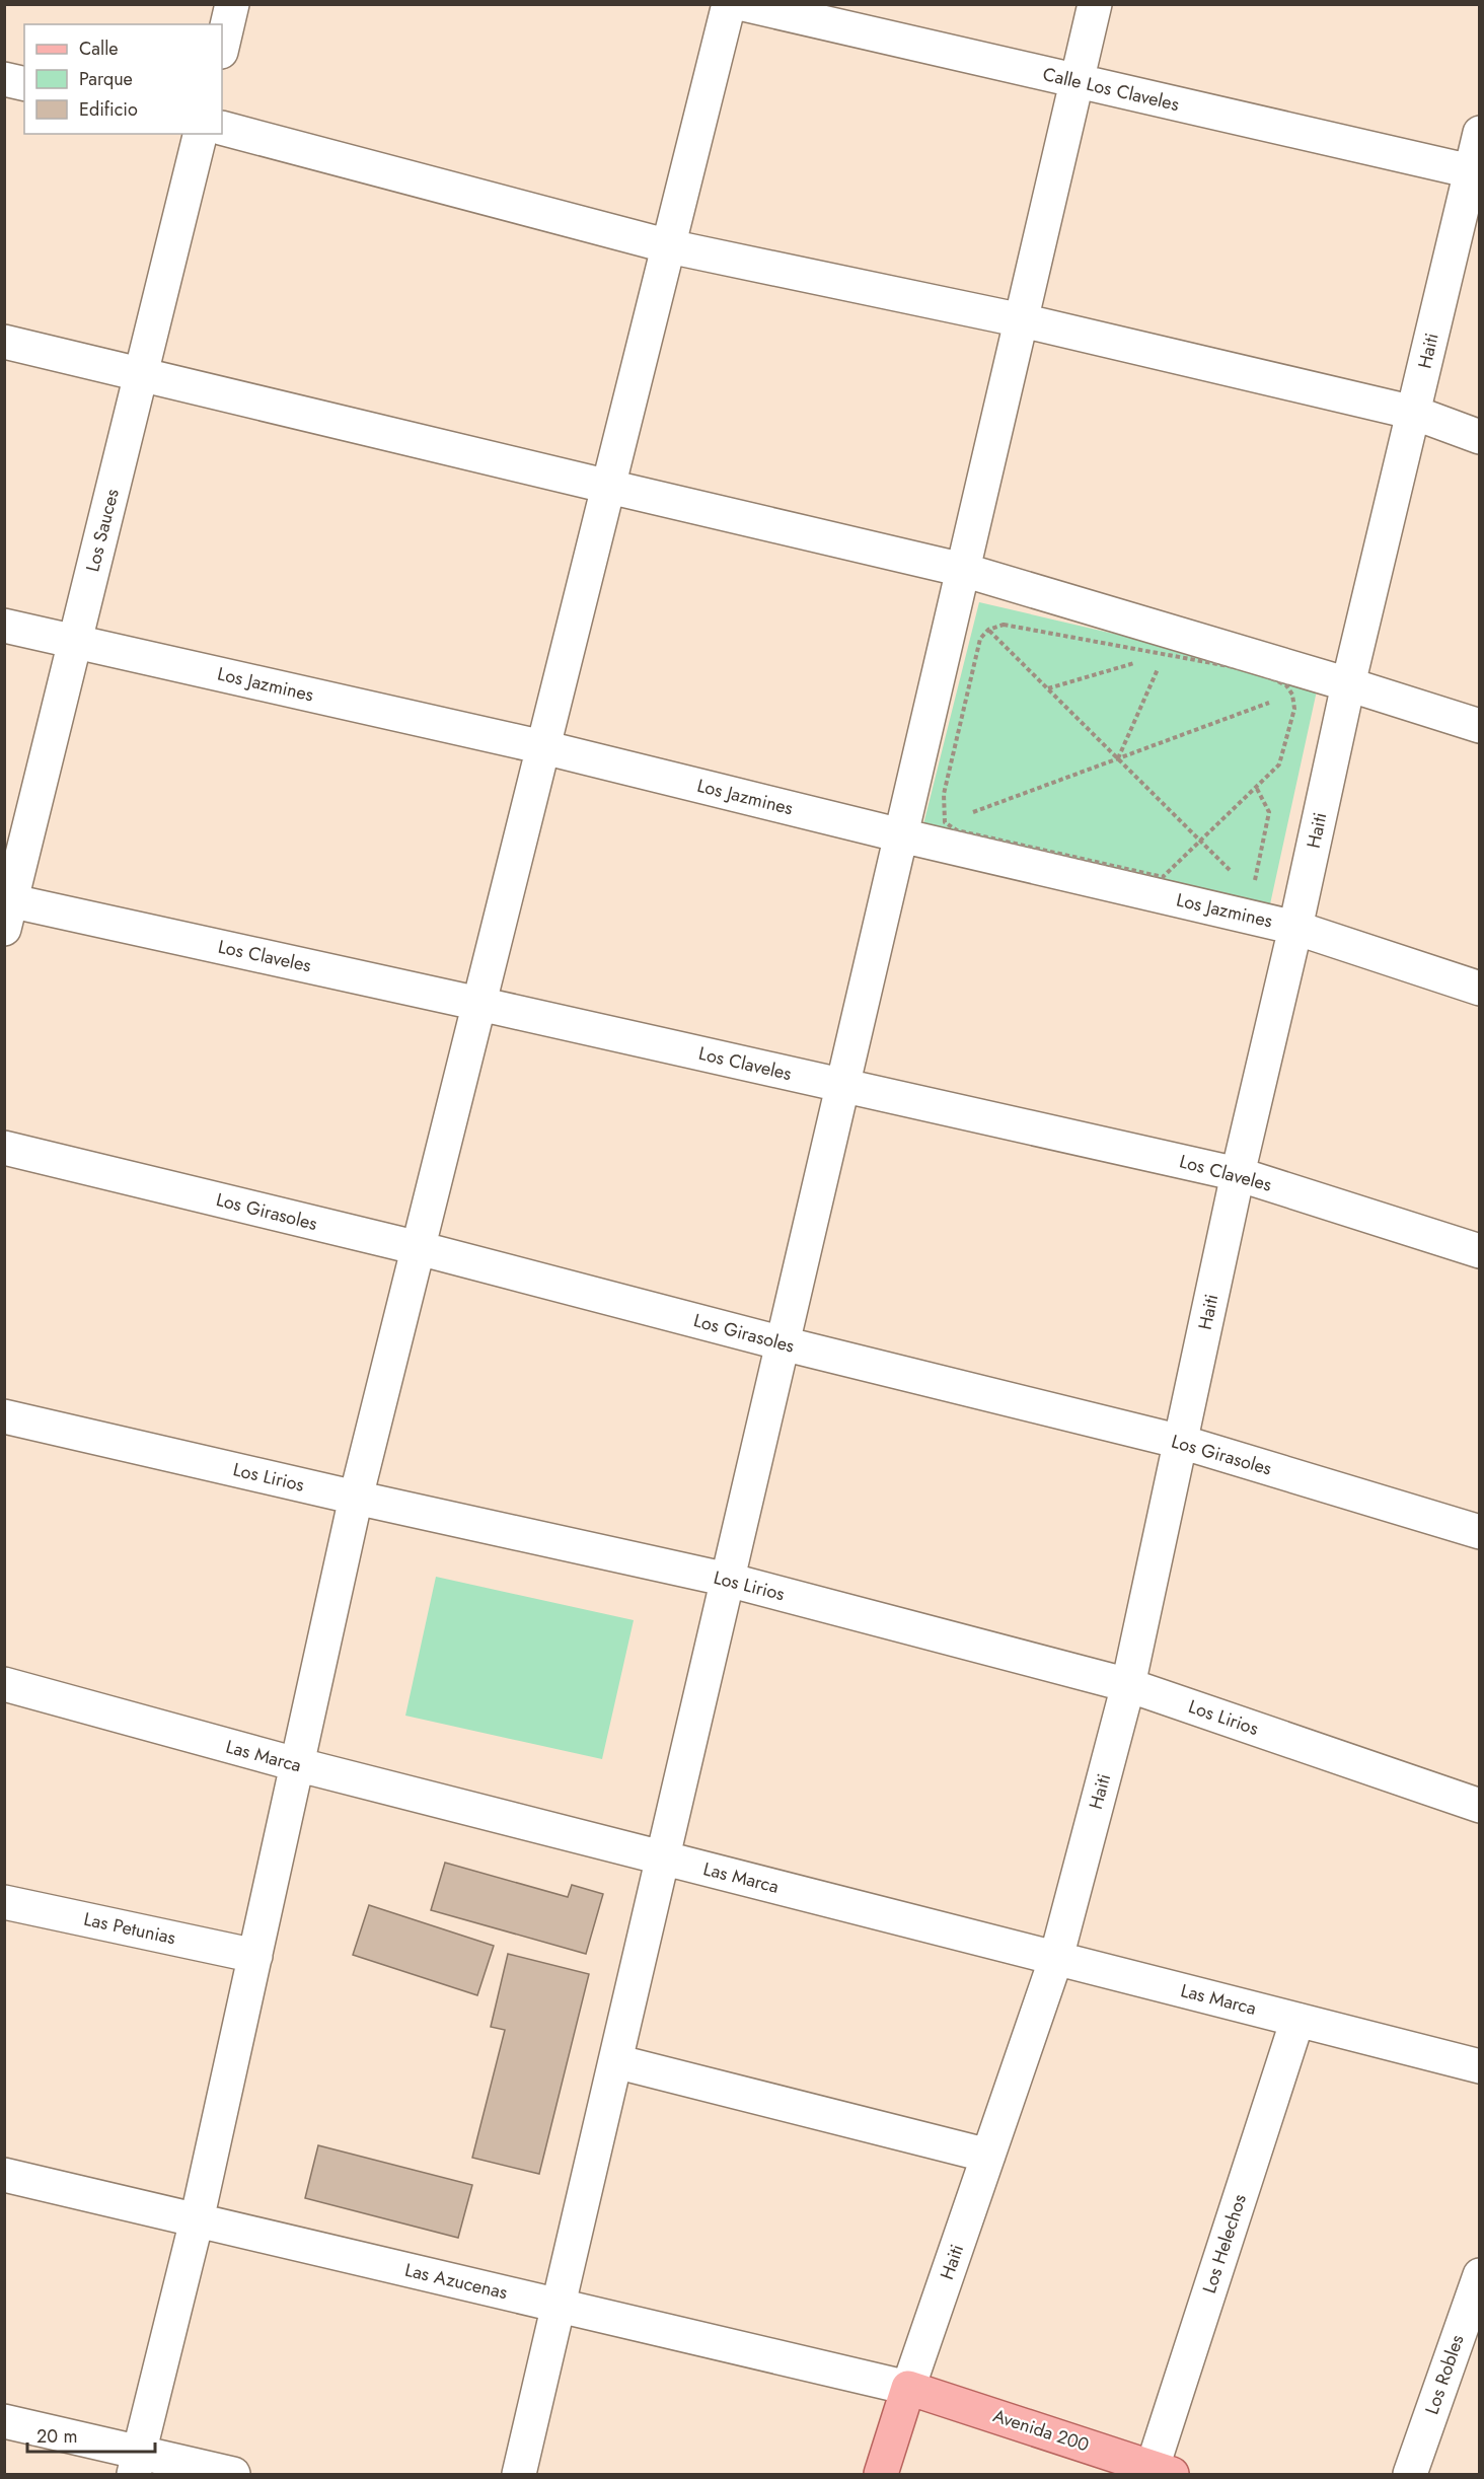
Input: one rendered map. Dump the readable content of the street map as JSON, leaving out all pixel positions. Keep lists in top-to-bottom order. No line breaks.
{"streets":{"main road":["Haiti","Avenida 200"],"street":["Calle Los Claveles","Los Sauces","Los Jazmines","Los Claveles","Los Girasoles","Los Lirios","Las Marca","Las Petunias","Los Helechos","Las Azucenas","Los Robles"]},"crossings":[["Calle Los Claveles","Haiti"],["Haiti","Los Jazmines"],["Haiti","Los Claveles"],["Haiti","Los Girasoles"],["Haiti","Los Lirios"],["Haiti","Las Marca"],["Haiti","Las Azucenas"],["Haiti","Avenida 200"],["Los Sauces","Los Jazmines"],["Los Sauces","Los Claveles"],["Las Marca","Los Helechos"],["Los Helechos","Avenida 200"],["Las Azucenas","Avenida 200"]],"legend":["Calle","Parque","Edificio"],"scale_bar":"20 m"}
